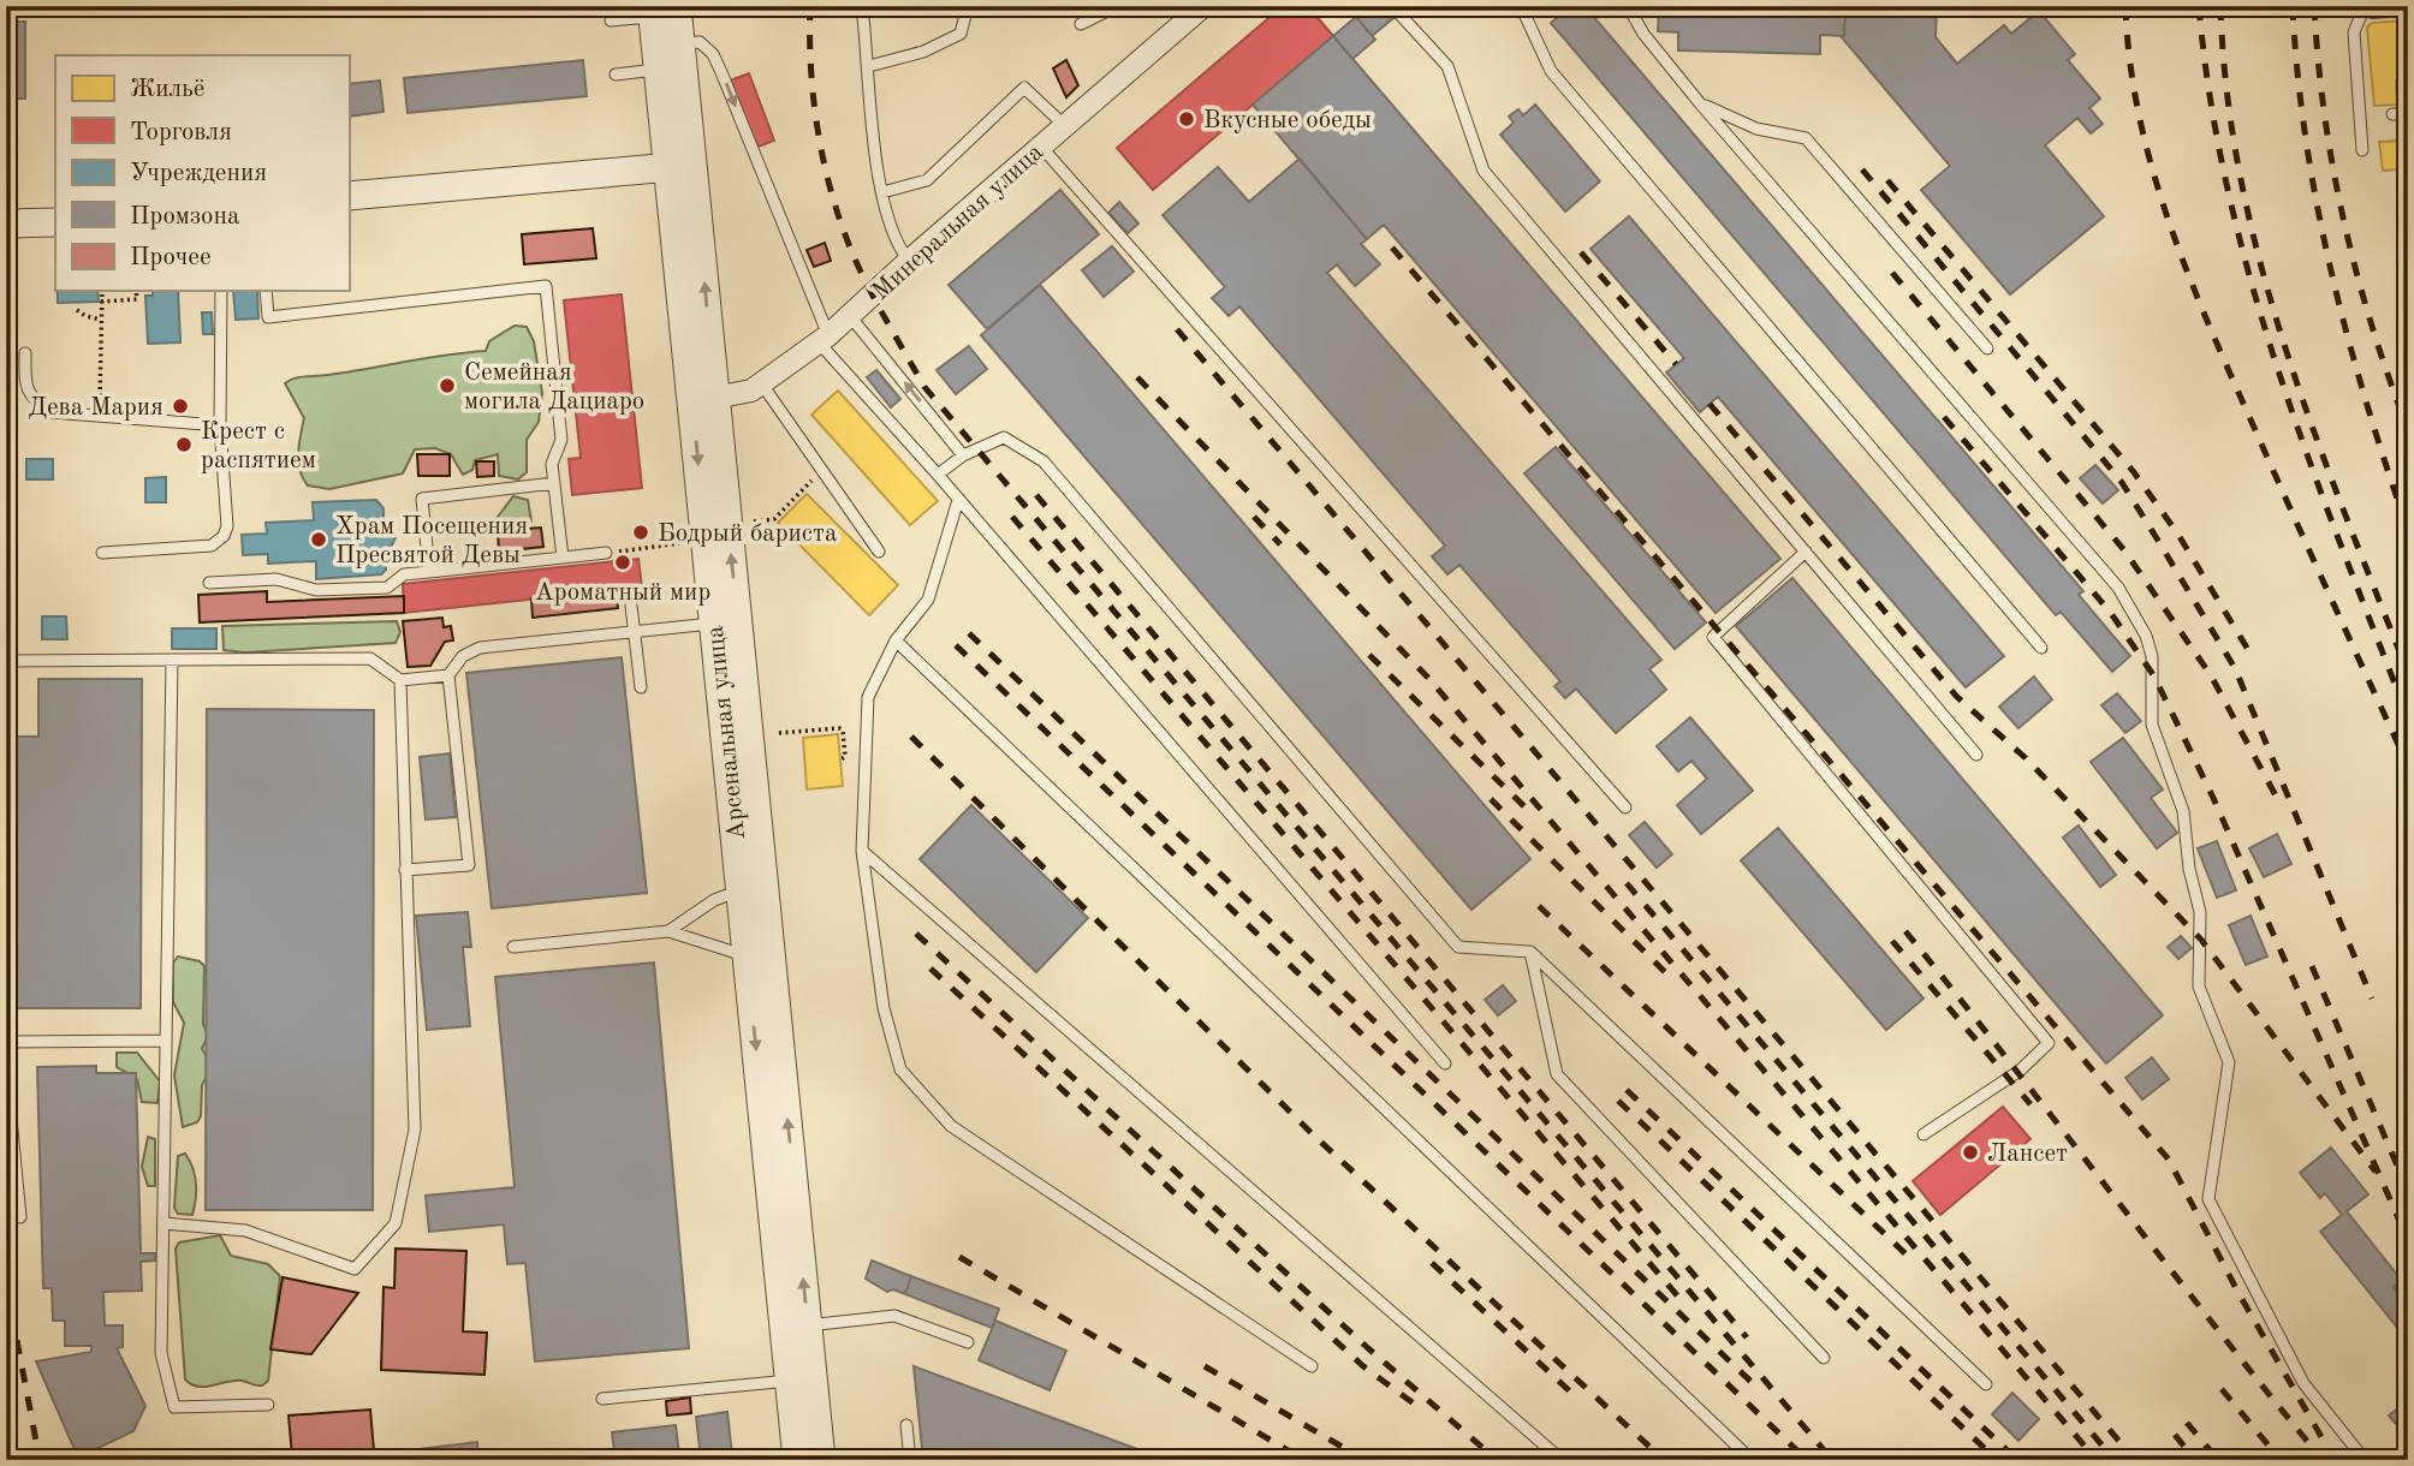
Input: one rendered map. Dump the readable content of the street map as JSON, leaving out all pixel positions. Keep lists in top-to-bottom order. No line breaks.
{"streets":{"street":["Минеральная улица","Арсенальная улица"]},"crossings":[["Минеральная улица","Арсенальная улица"]],"places":["Вкусные обеды","Семейная могила Дациаро","Дева Мария","Крест с распятием","Бодрый бариста","Храм Посещения Пресвятой Девы","Ароматный мир","Лансет"],"legend":["Жильё","Торговля","Учреждения","Промзона","Прочее"]}
